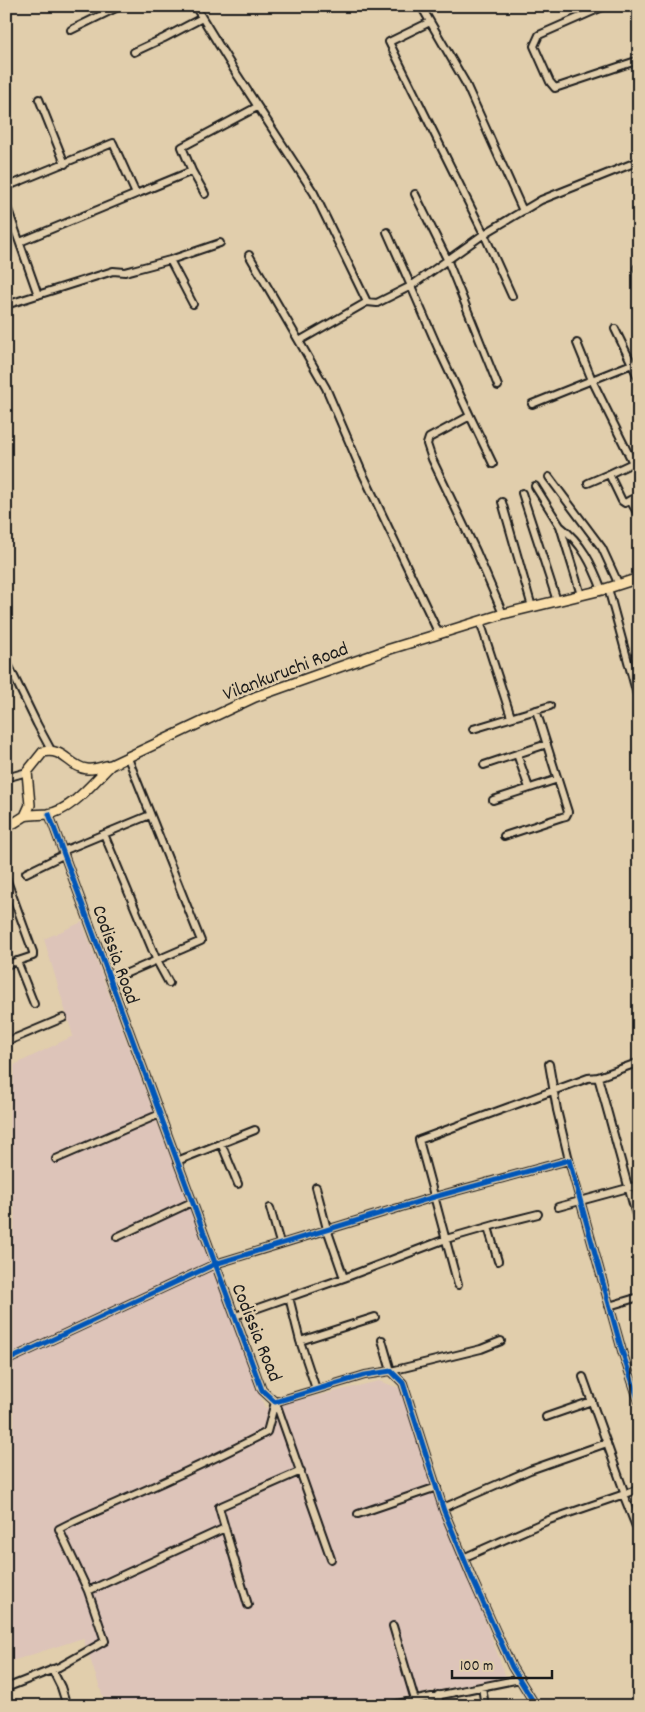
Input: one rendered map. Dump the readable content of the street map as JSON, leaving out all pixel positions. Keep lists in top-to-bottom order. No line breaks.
{"streets":{"main road":["Vilankuruchi Road"],"street":["Codissia Road"]},"scale_bar":"100 m"}
